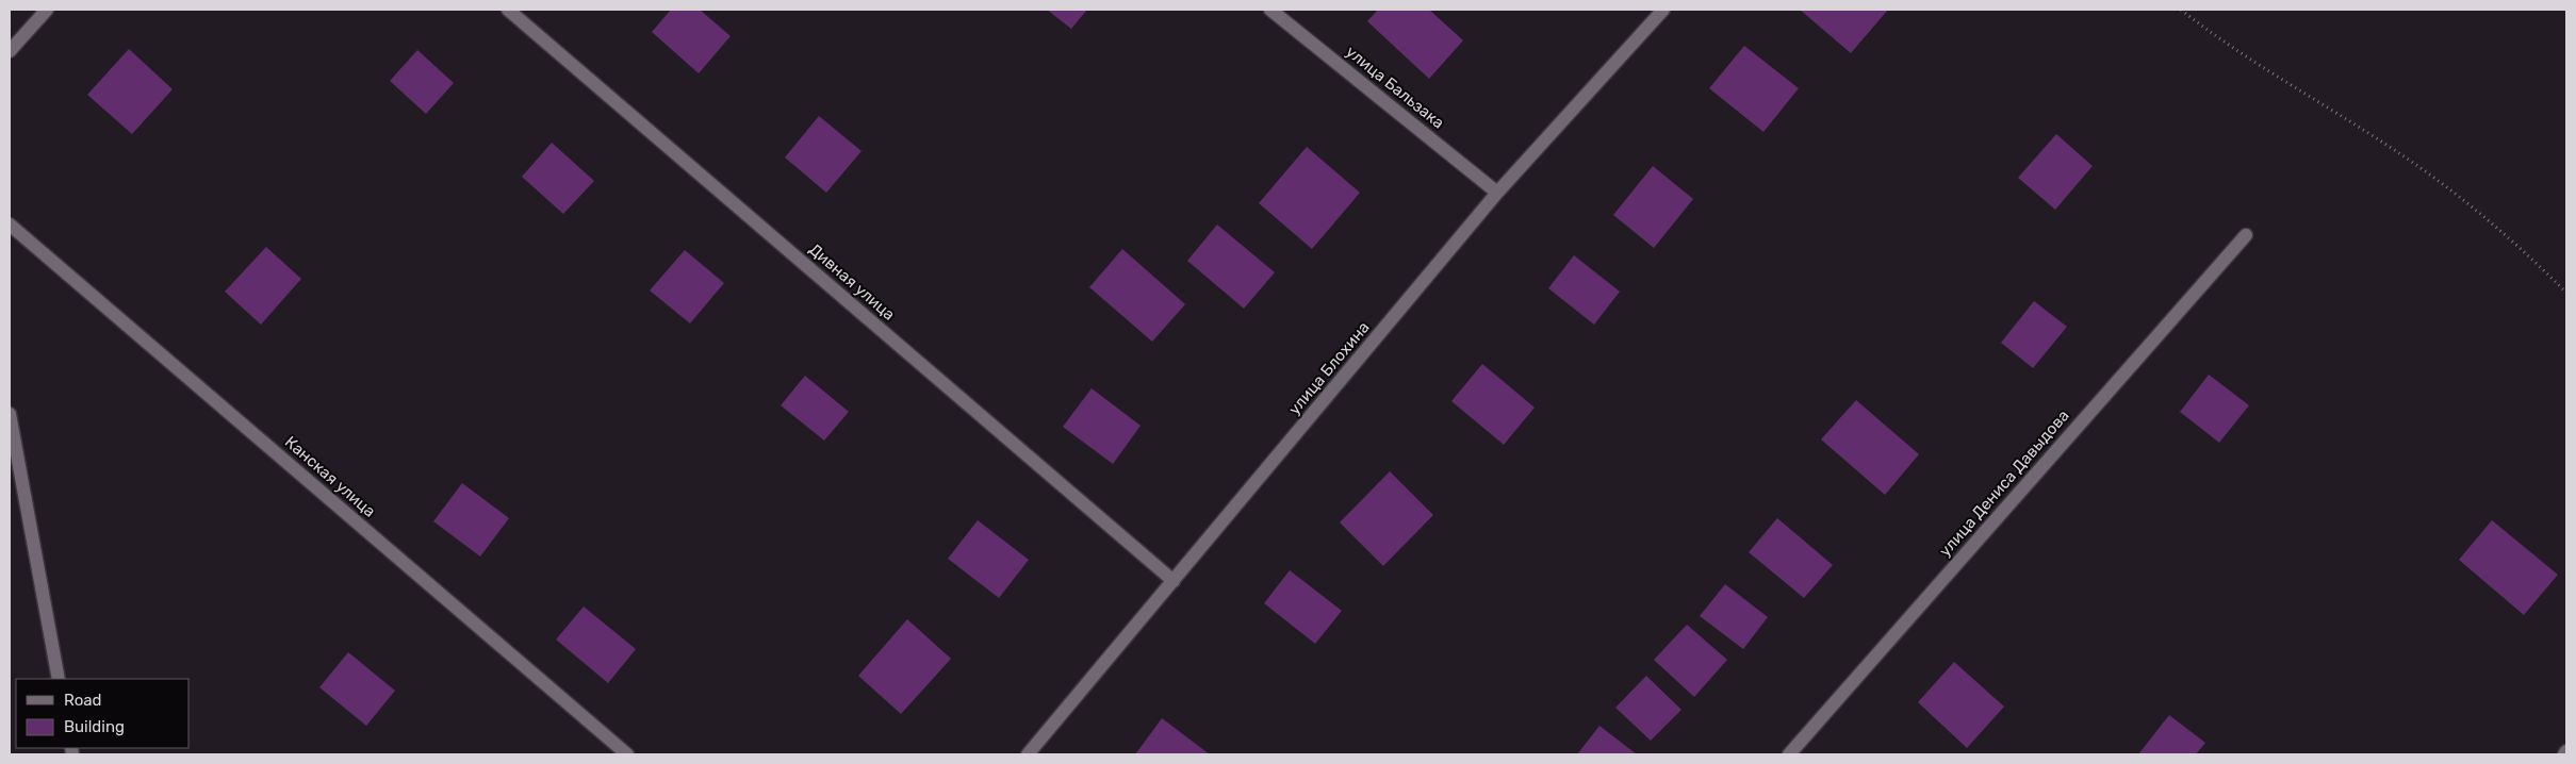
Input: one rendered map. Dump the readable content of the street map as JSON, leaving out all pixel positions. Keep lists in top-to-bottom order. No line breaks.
{"streets":{"street":["улица Бальзака","Дивная улица","улица Блохина","Канская улица","улица Дениса Давыдова"]},"crossings":[["улица Бальзака","улица Блохина"],["Дивная улица","улица Блохина"]],"legend":["Road","Building"]}
